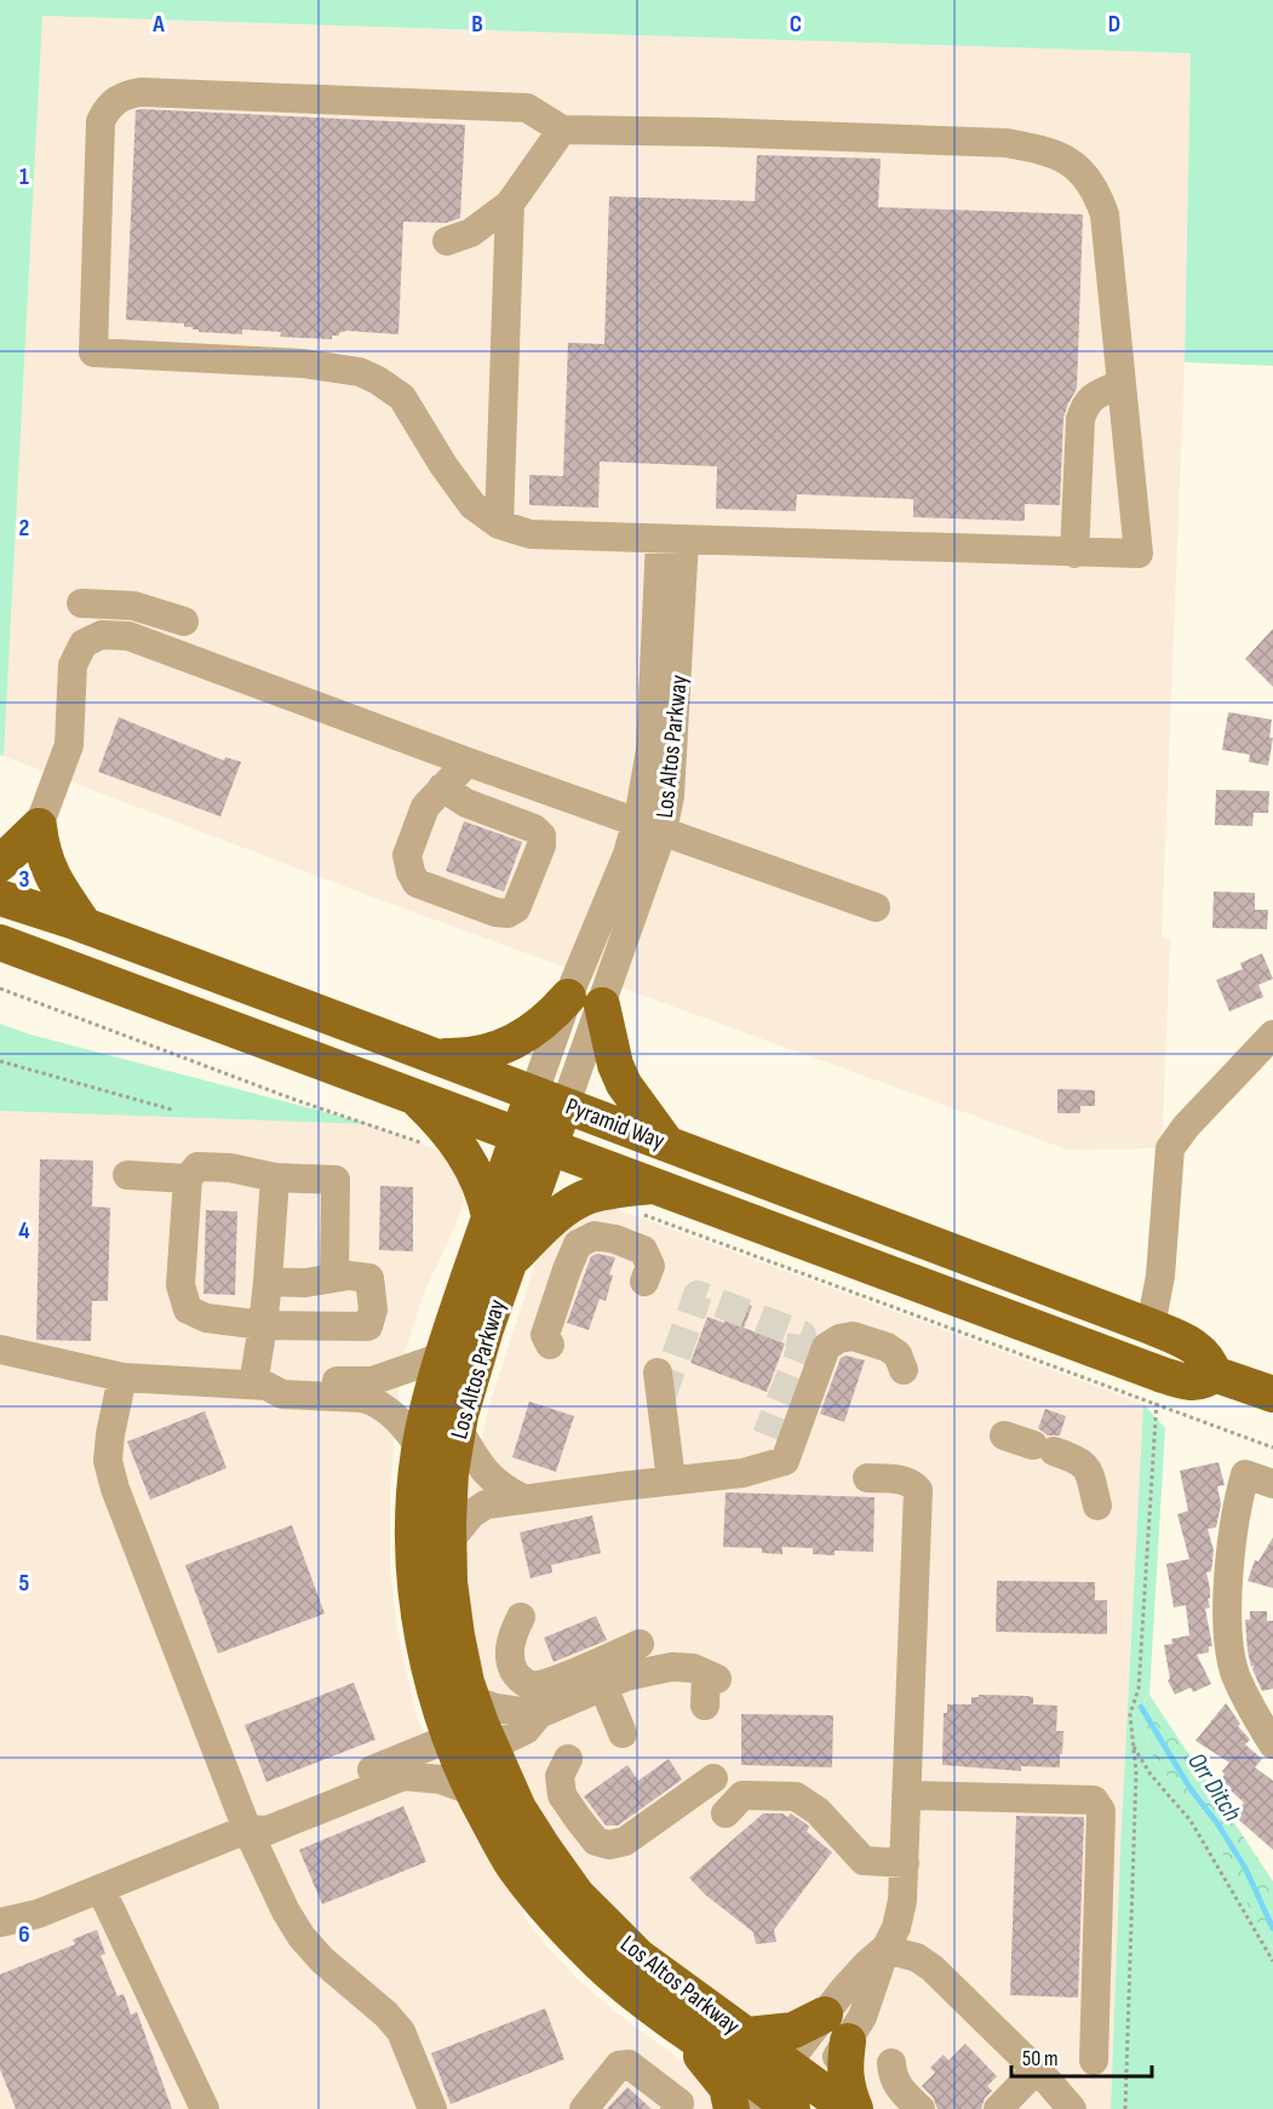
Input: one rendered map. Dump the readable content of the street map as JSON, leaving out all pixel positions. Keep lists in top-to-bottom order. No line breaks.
{"streets":{"main road":["Los Altos Parkway","Pyramid Way"]},"crossings":[["Los Altos Parkway","Pyramid Way"]],"water":["Orr Ditch"],"scale_bar":"50 m","grid":{"columns":["A","B","C","D"],"rows":["1","2","3","4","5","6"]}}
